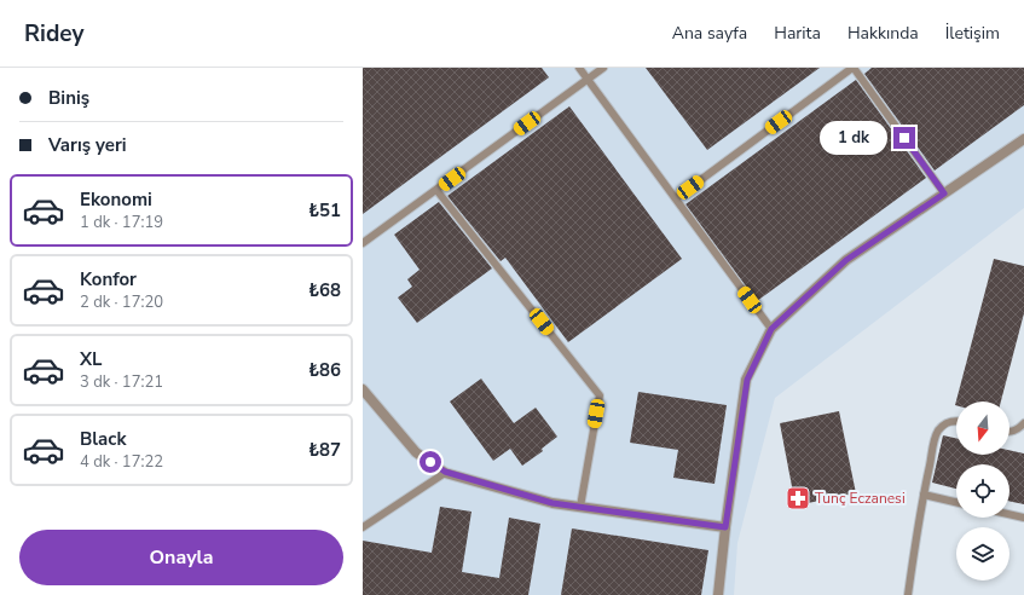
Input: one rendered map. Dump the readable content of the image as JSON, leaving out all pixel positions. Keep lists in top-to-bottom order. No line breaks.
{"places":{"pharmacy":["Tunç Eczanesi"]},"north":"bottom","page":{"header":"Ridey","nav":["Ana sayfa","Harita","Hakkında","İletişim"],"banner":["Biniş","Varış yeri"],"bubble":"1 dk","list":[{"name":"Ekonomi","note":"1 dk · 17:19","value":"₺51"},{"name":"Konfor","note":"2 dk · 17:20","value":"₺68"},{"name":"XL","note":"3 dk · 17:21","value":"₺86"},{"name":"Black","note":"4 dk · 17:22","value":"₺87"}],"buttons":"Onayla"}}
